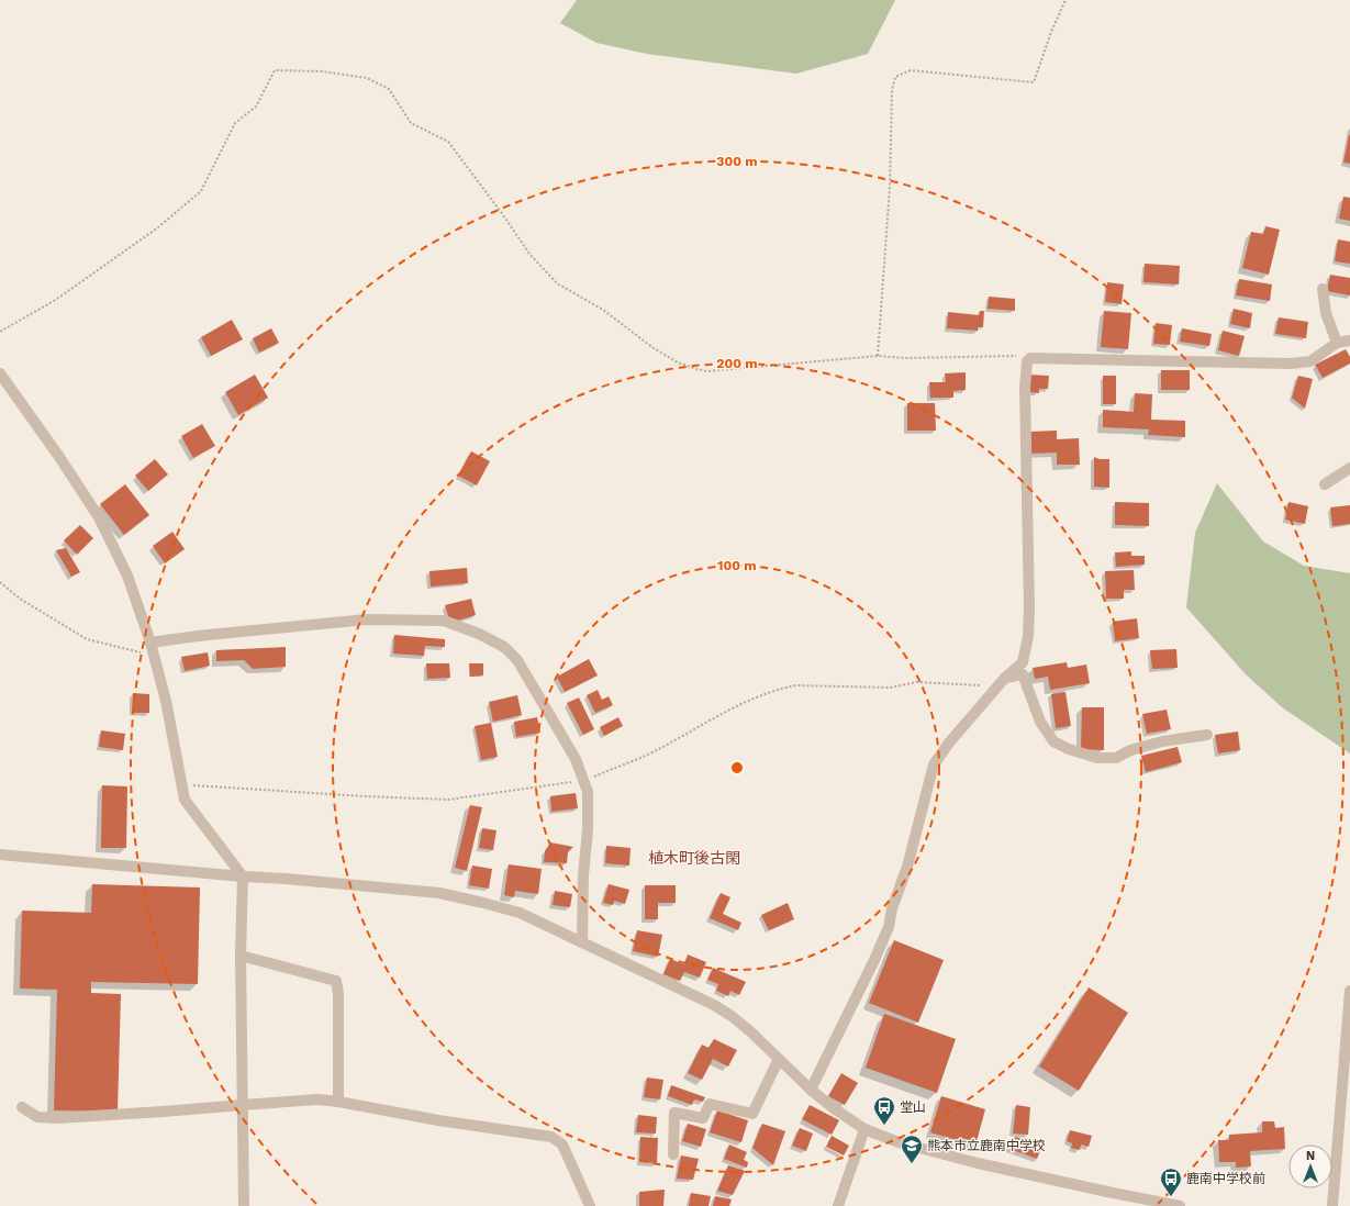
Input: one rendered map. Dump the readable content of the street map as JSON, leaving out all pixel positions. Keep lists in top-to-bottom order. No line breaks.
{"districts":["植木町後古閑"],"places":{"bus stop":["堂山","鹿南中学校前"],"school or university":["熊本市立鹿南中学校"]},"north":"top","rings":["300 m","200 m","100 m"]}
